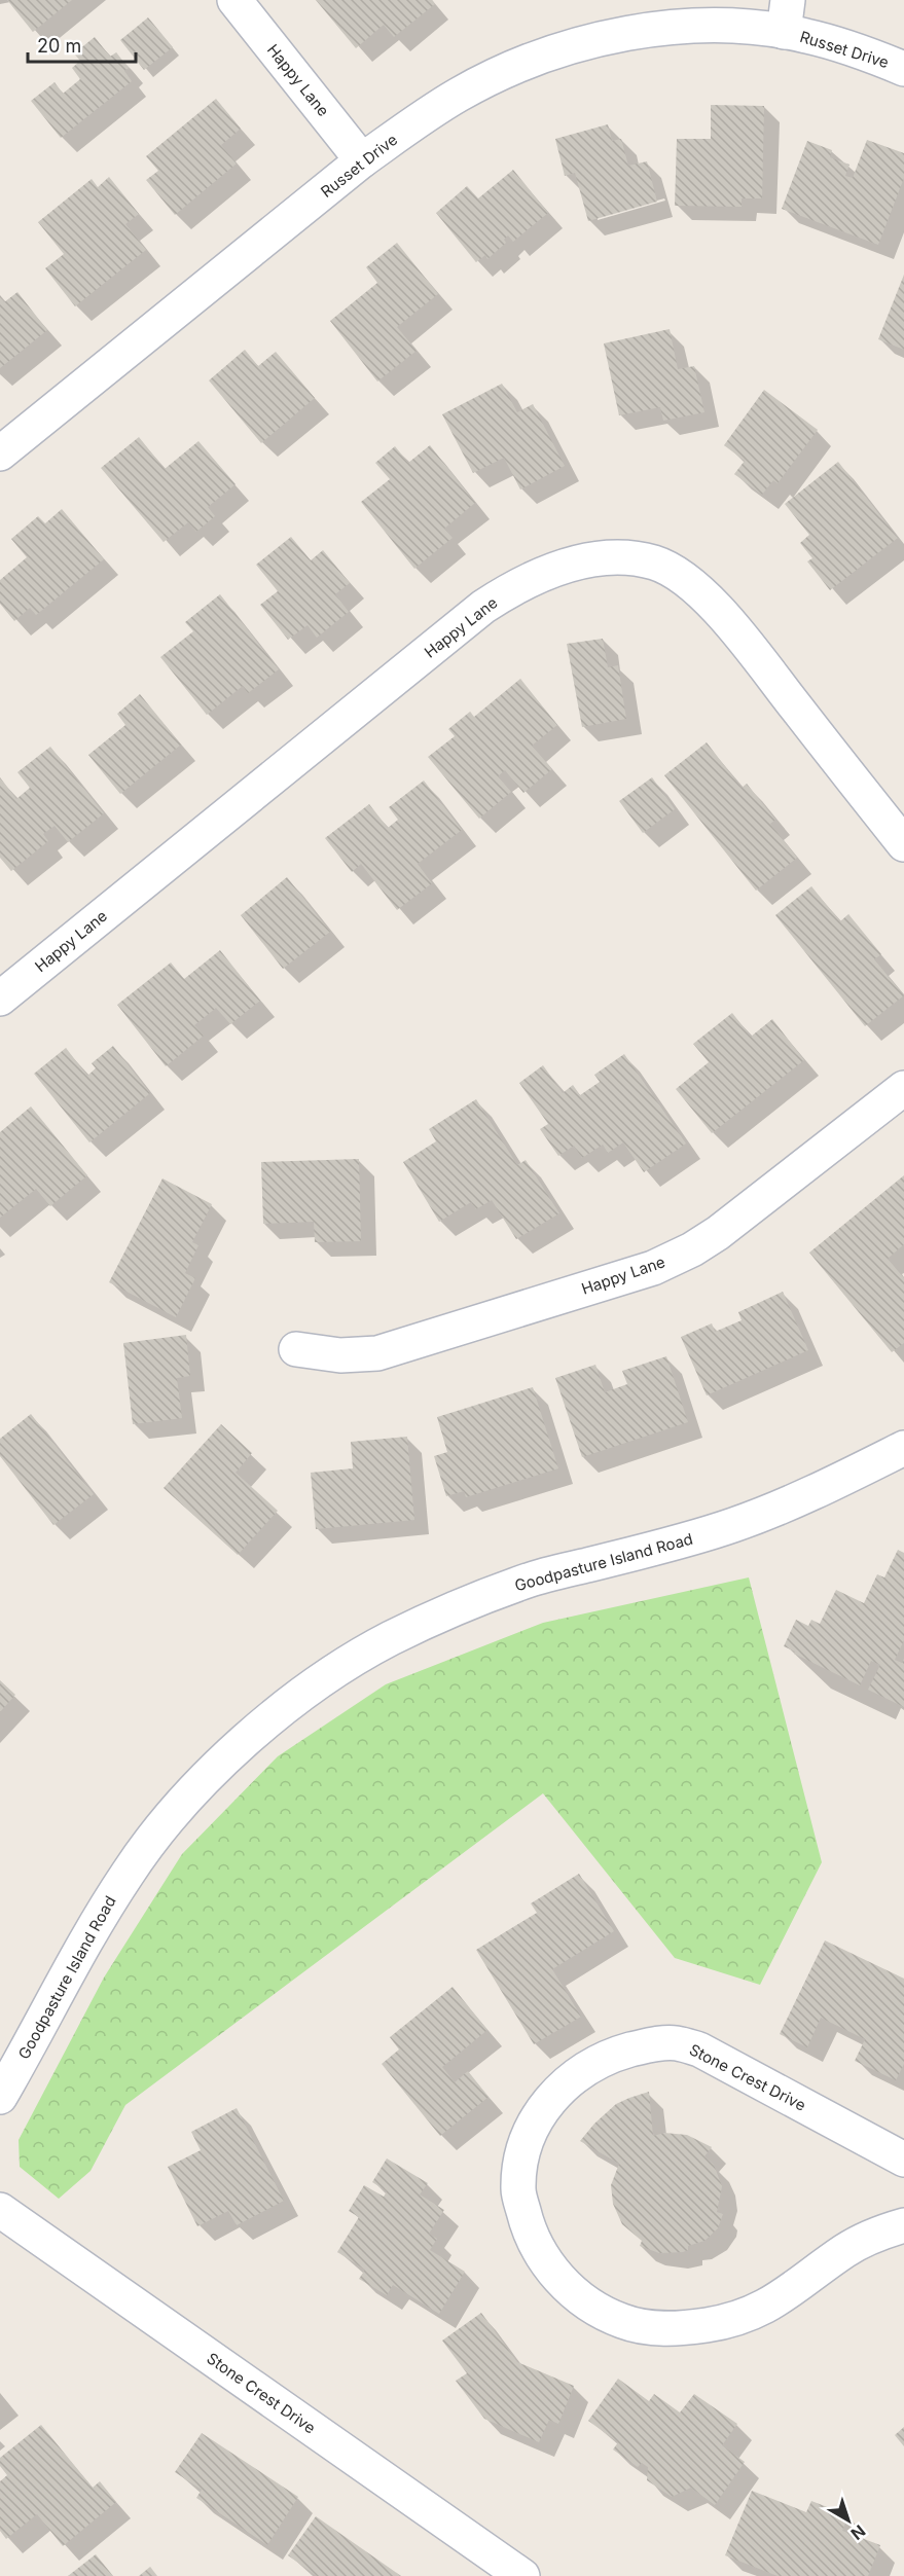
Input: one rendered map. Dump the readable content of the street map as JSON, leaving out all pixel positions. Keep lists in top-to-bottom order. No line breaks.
{"streets":{"street":["Russet Drive","Happy Lane","Goodpasture Island Road","Stone Crest Drive"]},"crossings":[["Russet Drive","Happy Lane"]],"scale_bar":"20 m","north":"bottom right"}
